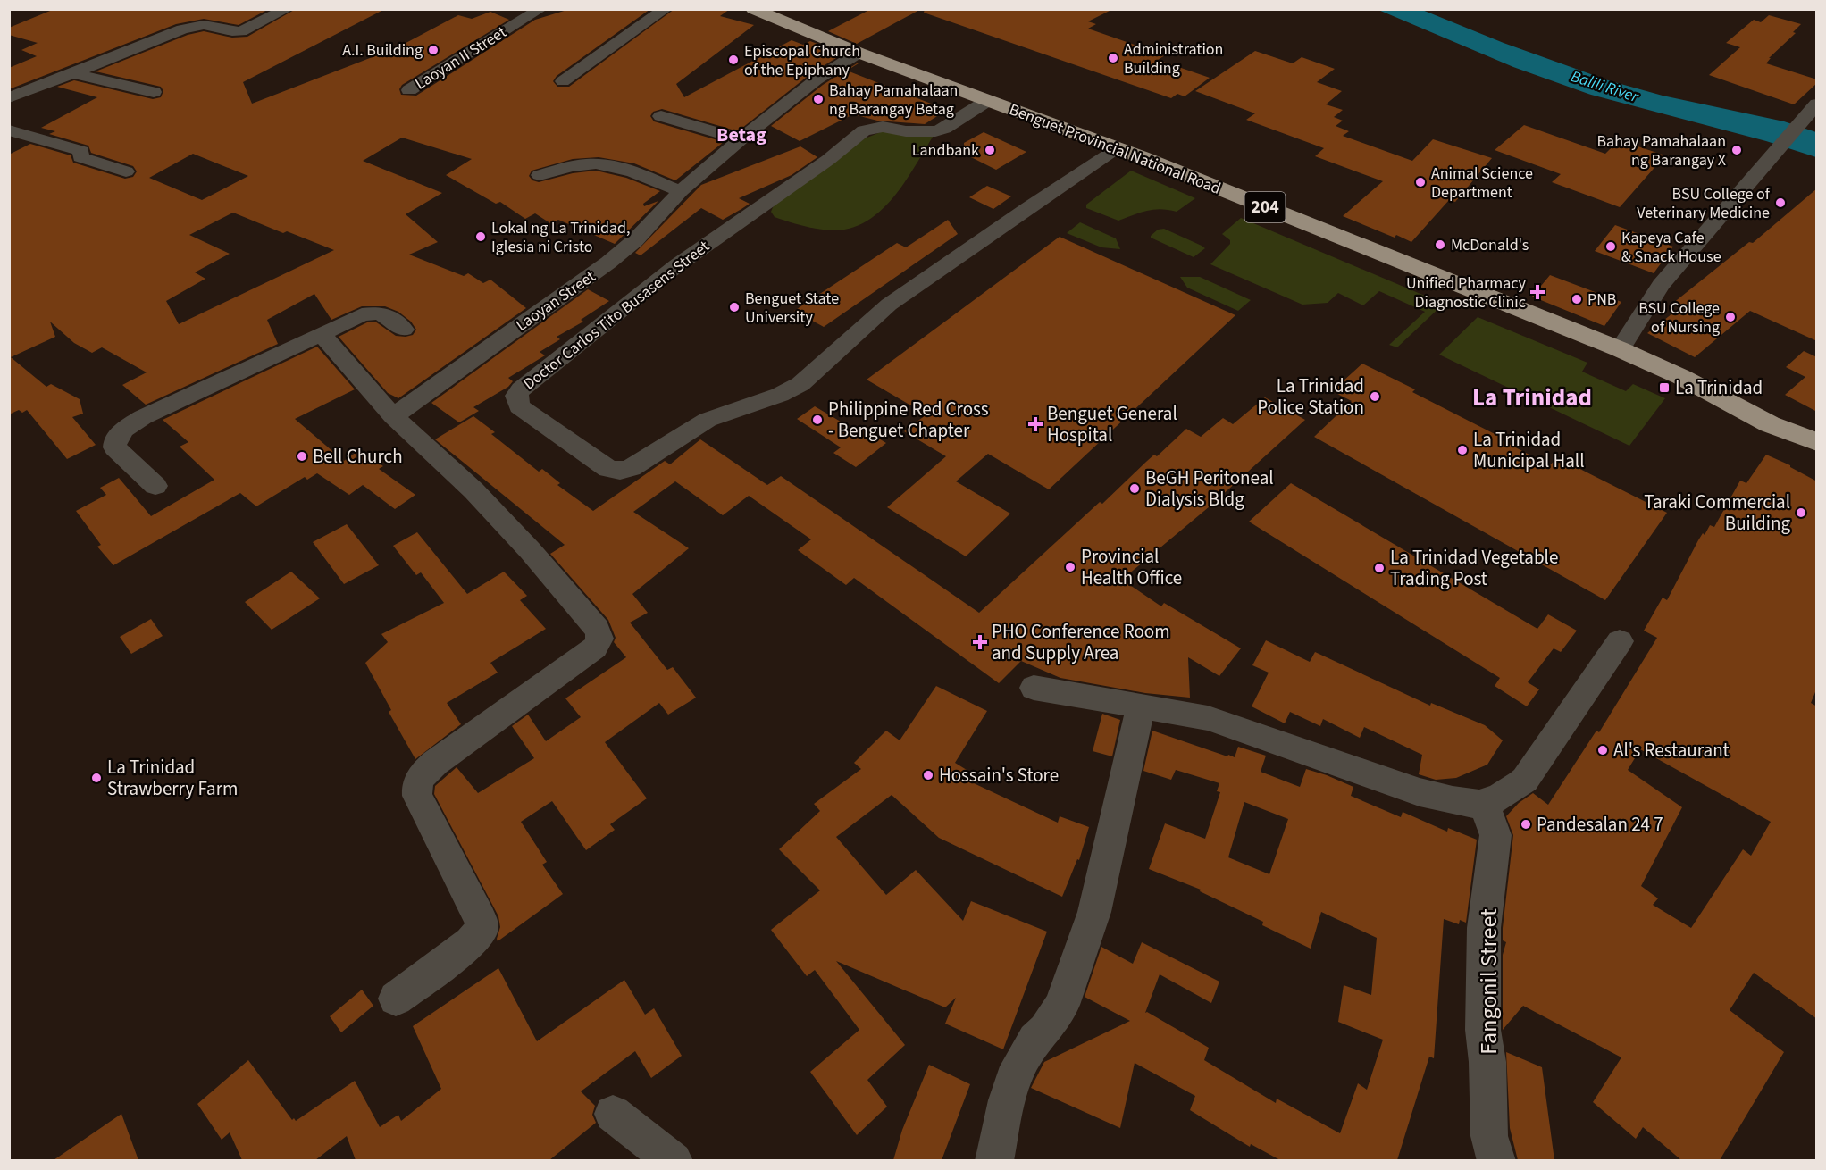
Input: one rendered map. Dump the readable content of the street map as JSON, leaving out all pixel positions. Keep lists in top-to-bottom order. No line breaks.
{"streets":{"highway":["Benguet Provincial National Road","204"],"street":["Laoyan II Street","Laoyan Street","Doctor Carlos Tito Busasens Street","Fangonil Street"]},"crossings":[["Benguet Provincial National Road","Laoyan Street"],["Benguet Provincial National Road","Doctor Carlos Tito Busasens Street"]],"districts":["Betag","La Trinidad"],"water":["Balili River"],"places":{"other":["A.I. Building","Administration Building","Episcopal Church of the Epiphany","Bahay Pamahalaan ng Barangay Betag","Landbank","Bahay Pamahalaan ng Barangay X","Animal Science Department","BSU College of Veterinary Medicine","Lokal ng La Trinidad, Iglesia ni Cristo","McDonald's","Kapeya Cafe & Snack House","PNB","Benguet State University","BSU College of Nursing","La Trinidad Police Station","Philippine Red Cross - Benguet Chapter","La Trinidad Municipal Hall","Bell Church","BeGH Peritoneal Dialysis Bldg","Taraki Commercial Building","Provincial Health Office","La Trinidad Vegetable Trading Post","Al's Restaurant","Hossain's Store","La Trinidad Strawberry Farm","Pandesalan 24 7"],"health":["Unified Pharmacy Diagnostic Clinic","Benguet General Hospital","PHO Conference Room and Supply Area"],"transit":["La Trinidad"]}}
